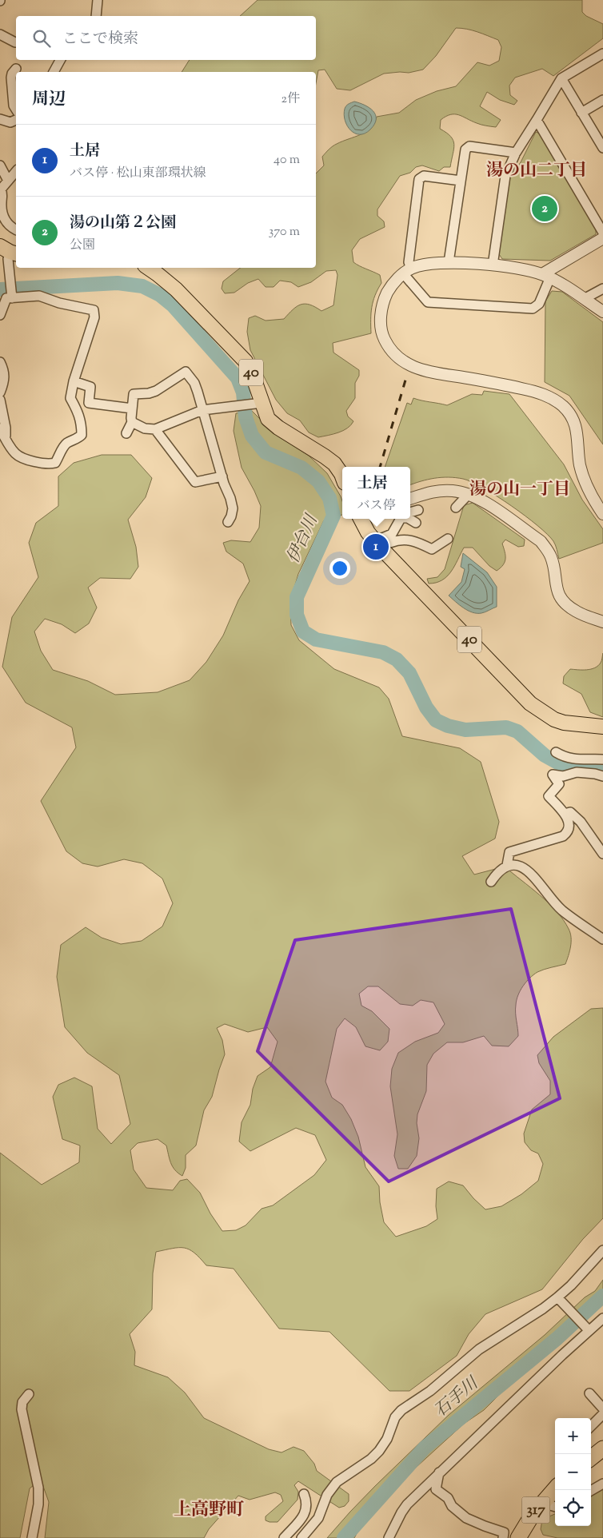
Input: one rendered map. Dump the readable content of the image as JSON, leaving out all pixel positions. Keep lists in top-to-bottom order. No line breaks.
{"streets":{"highway":["317"],"main road":["40"]},"districts":["湯の山二丁目","湯の山一丁目","上高野町"],"water":["伊台川","石手川"],"page":{"search":"ここで検索","heading":["周辺","2件"],"list":[{"mark":"1","name":"土居","note":"バス停 · 松山東部環状線","value":"40 m"},{"mark":"2","name":"湯の山第２公園","note":"公園","value":"370 m"}],"pins":["2","1"],"popup":["土居","バス停"],"map_buttons":["+","−"]}}
